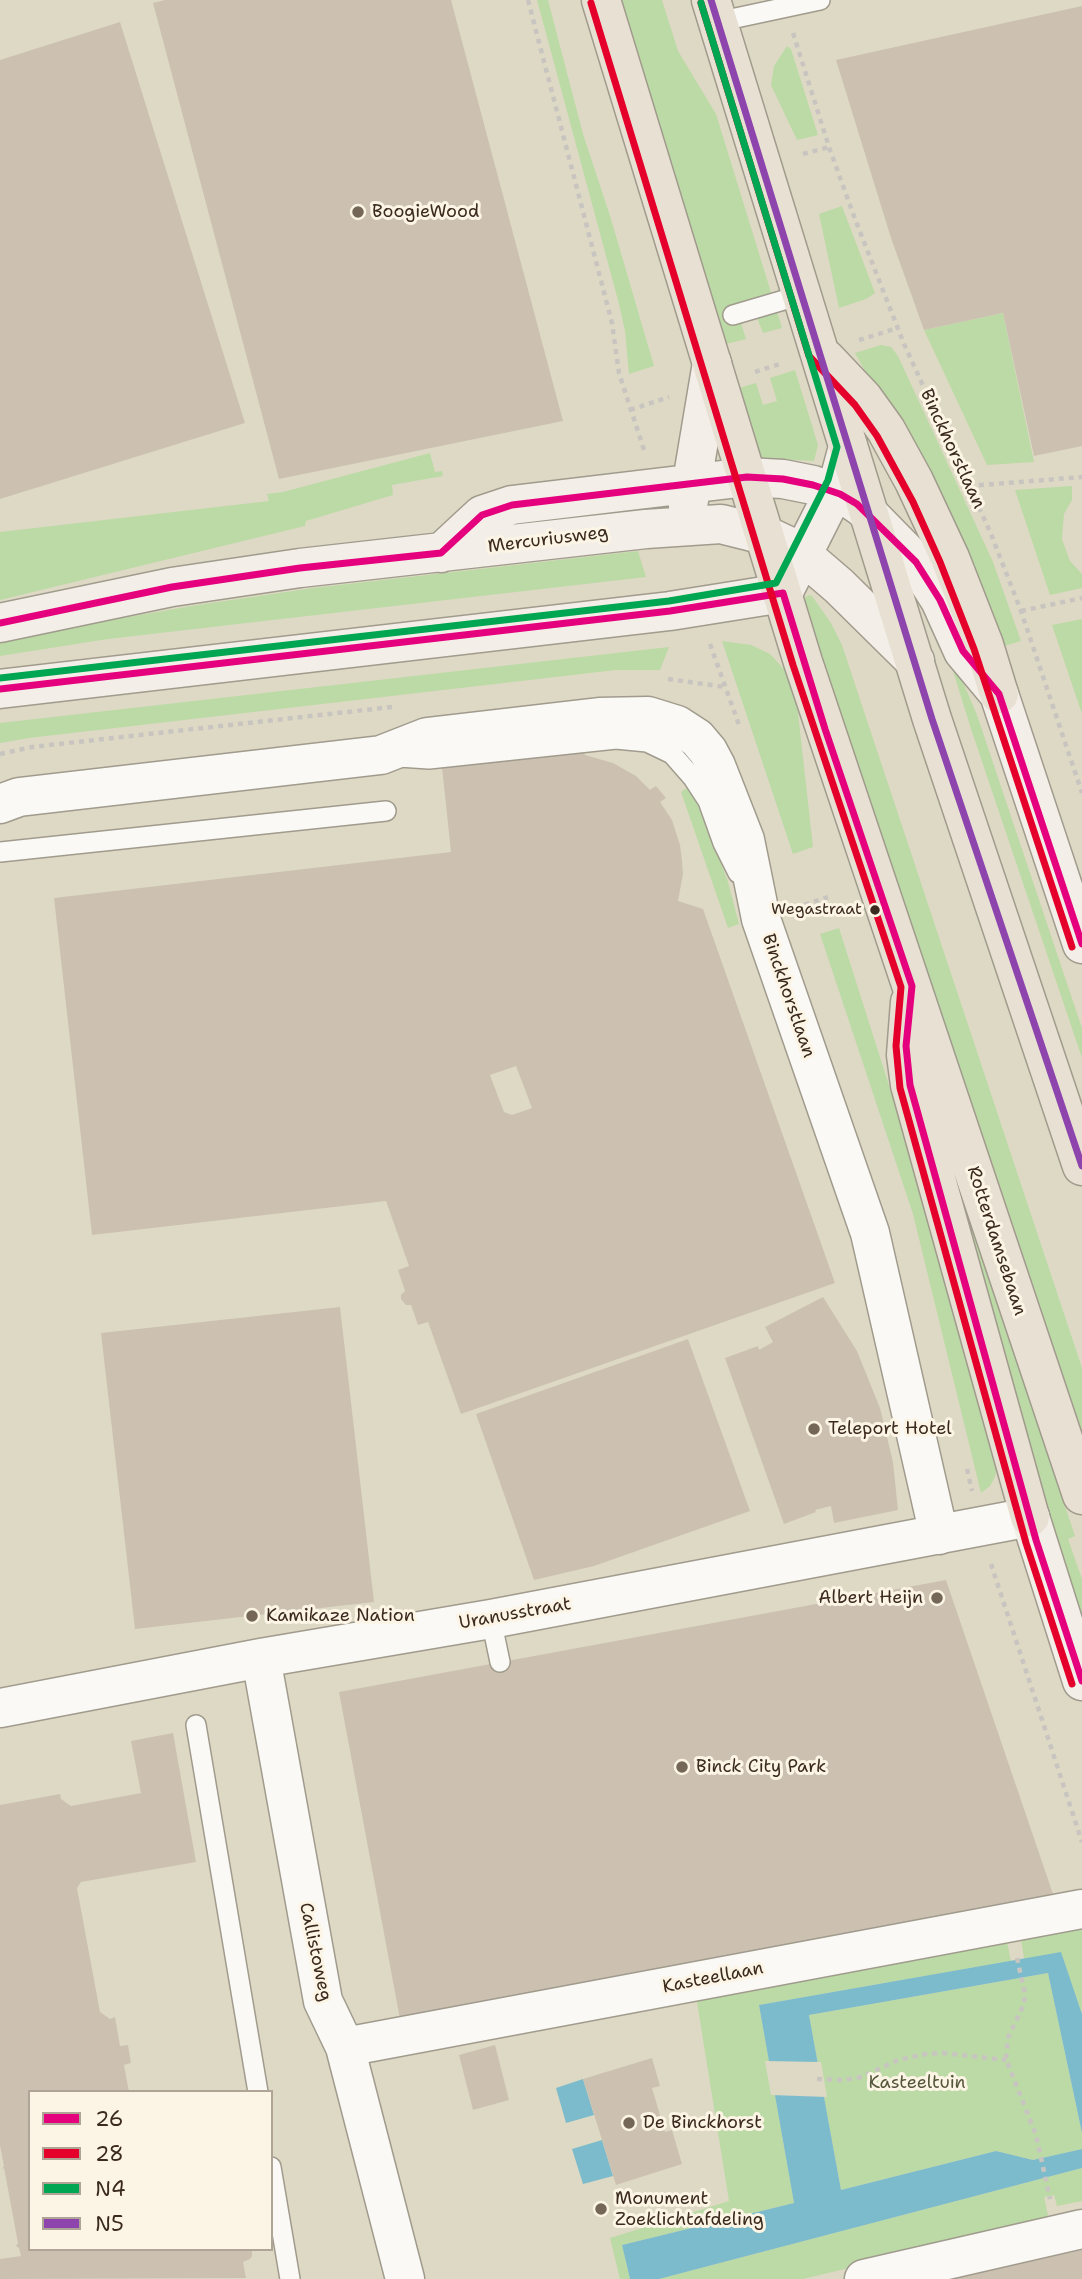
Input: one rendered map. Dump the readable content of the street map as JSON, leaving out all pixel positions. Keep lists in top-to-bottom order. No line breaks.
{"streets":{"main road":["Mercuriusweg","Rotterdamsebaan"],"street":["Binckhorstlaan","Uranusstraat","Callistoweg","Kasteellaan"]},"crossings":[["Binckhorstlaan","Uranusstraat"],["Uranusstraat","Callistoweg"],["Callistoweg","Kasteellaan"]],"parks":["Kasteeltuin"],"places":["BoogieWood","Wegastraat","Teleport Hotel","Albert Heijn","Kamikaze Nation","Binck City Park","De Binckhorst","Monument Zoeklichtafdeling"],"lines":["transit line N5","transit line 28","transit line N4","transit line 26"],"legend":["26","28","N4","N5"]}
